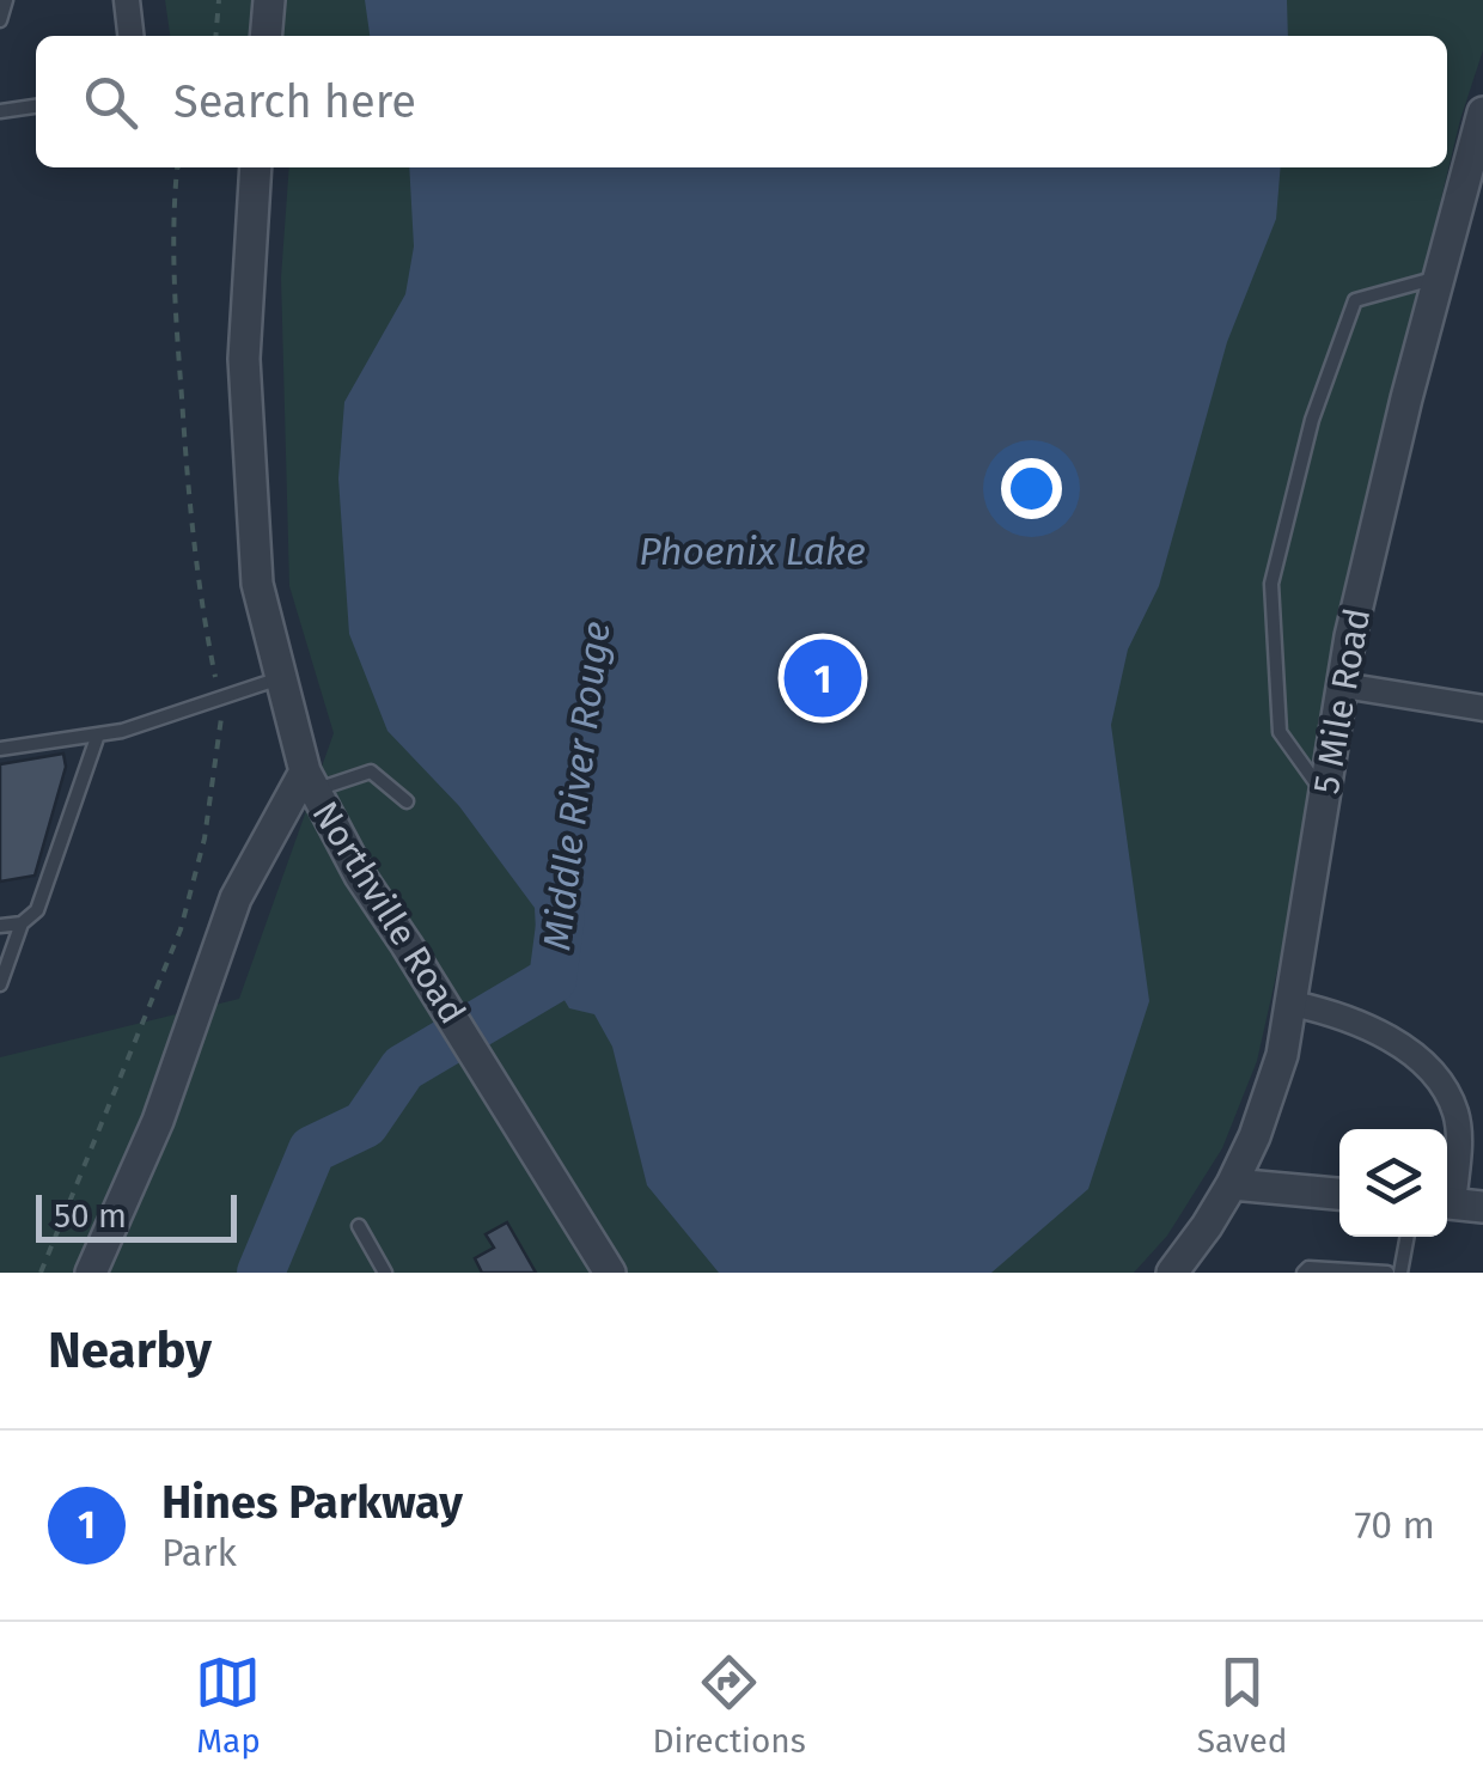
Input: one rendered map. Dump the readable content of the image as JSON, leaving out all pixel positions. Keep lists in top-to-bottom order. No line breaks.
{"streets":{"street":["5 Mile Road","Northville Road"]},"water":["Phoenix Lake","Middle River Rouge"],"scale_bar":"50 m","page":{"search":"Search here","pins":"1","scale":"50 m","heading":"Nearby","list":[{"mark":"1","name":"Hines Parkway","note":"Park","value":"70 m"}],"nav":["Map","Directions","Saved"]}}
